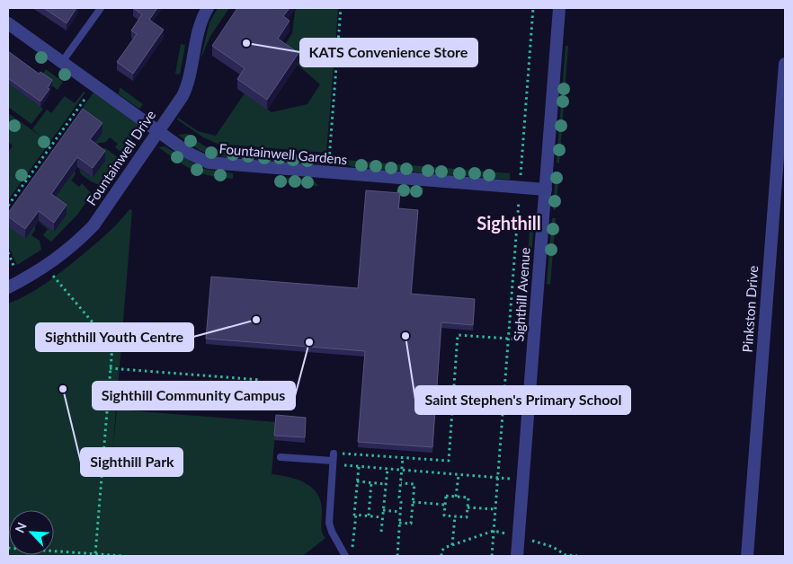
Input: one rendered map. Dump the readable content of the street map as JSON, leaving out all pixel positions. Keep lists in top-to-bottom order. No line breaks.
{"streets":{"street":["Fountainwell Gardens","Fountainwell Drive","Sighthill Avenue","Pinkston Drive"]},"crossings":[["Fountainwell Gardens","Fountainwell Drive"],["Fountainwell Gardens","Sighthill Avenue"]],"districts":["Sighthill"],"places":["KATS Convenience Store","Sighthill Youth Centre","Saint Stephen's Primary School","Sighthill Community Campus","Sighthill Park"],"north":"top left"}
